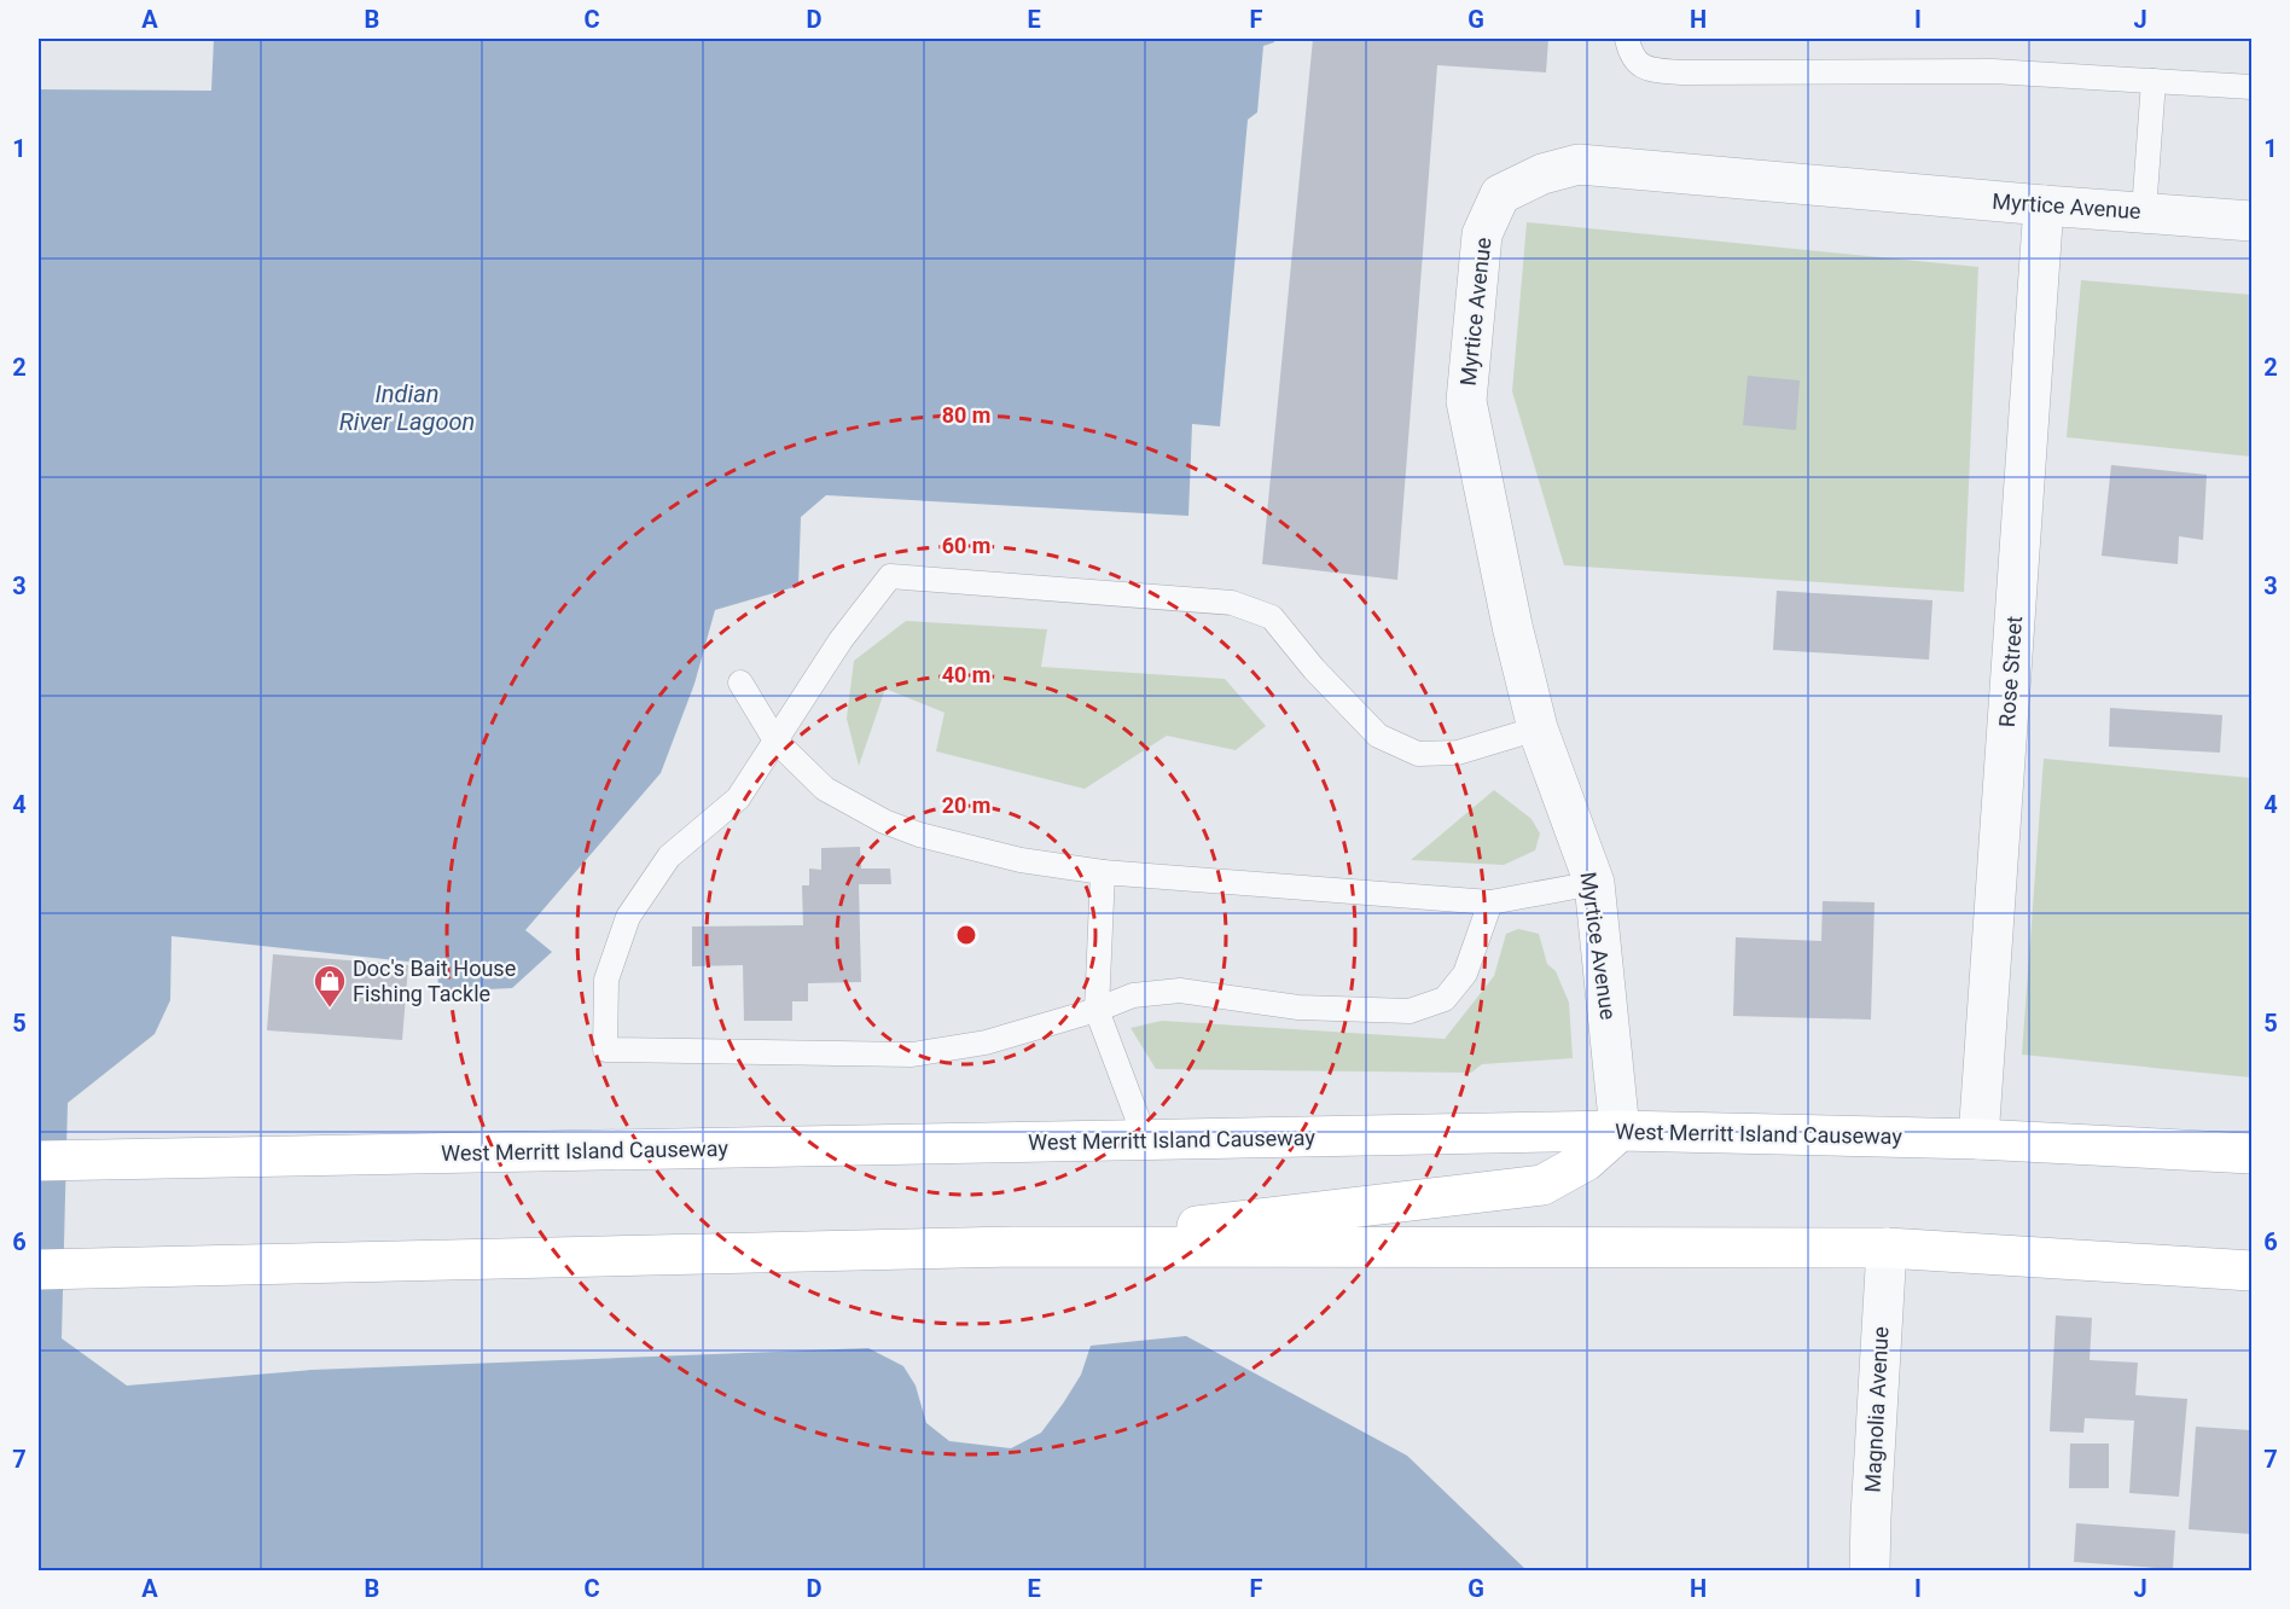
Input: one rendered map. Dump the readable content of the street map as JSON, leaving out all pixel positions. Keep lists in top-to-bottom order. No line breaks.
{"streets":{"main road":["West Merritt Island Causeway"],"street":["Myrtice Avenue","Rose Street","Magnolia Avenue"]},"crossings":[["Myrtice Avenue","Rose Street"],["Myrtice Avenue","West Merritt Island Causeway"],["Rose Street","West Merritt Island Causeway"]],"water":["Indian River Lagoon"],"places":{"shop":["Doc's Bait House Fishing Tackle"]},"grid":{"columns":["A","B","C","D","E","F","G","H","I","J"],"rows":["1","2","3","4","5","6","7"]},"rings":["80 m","60 m","40 m","20 m"]}
